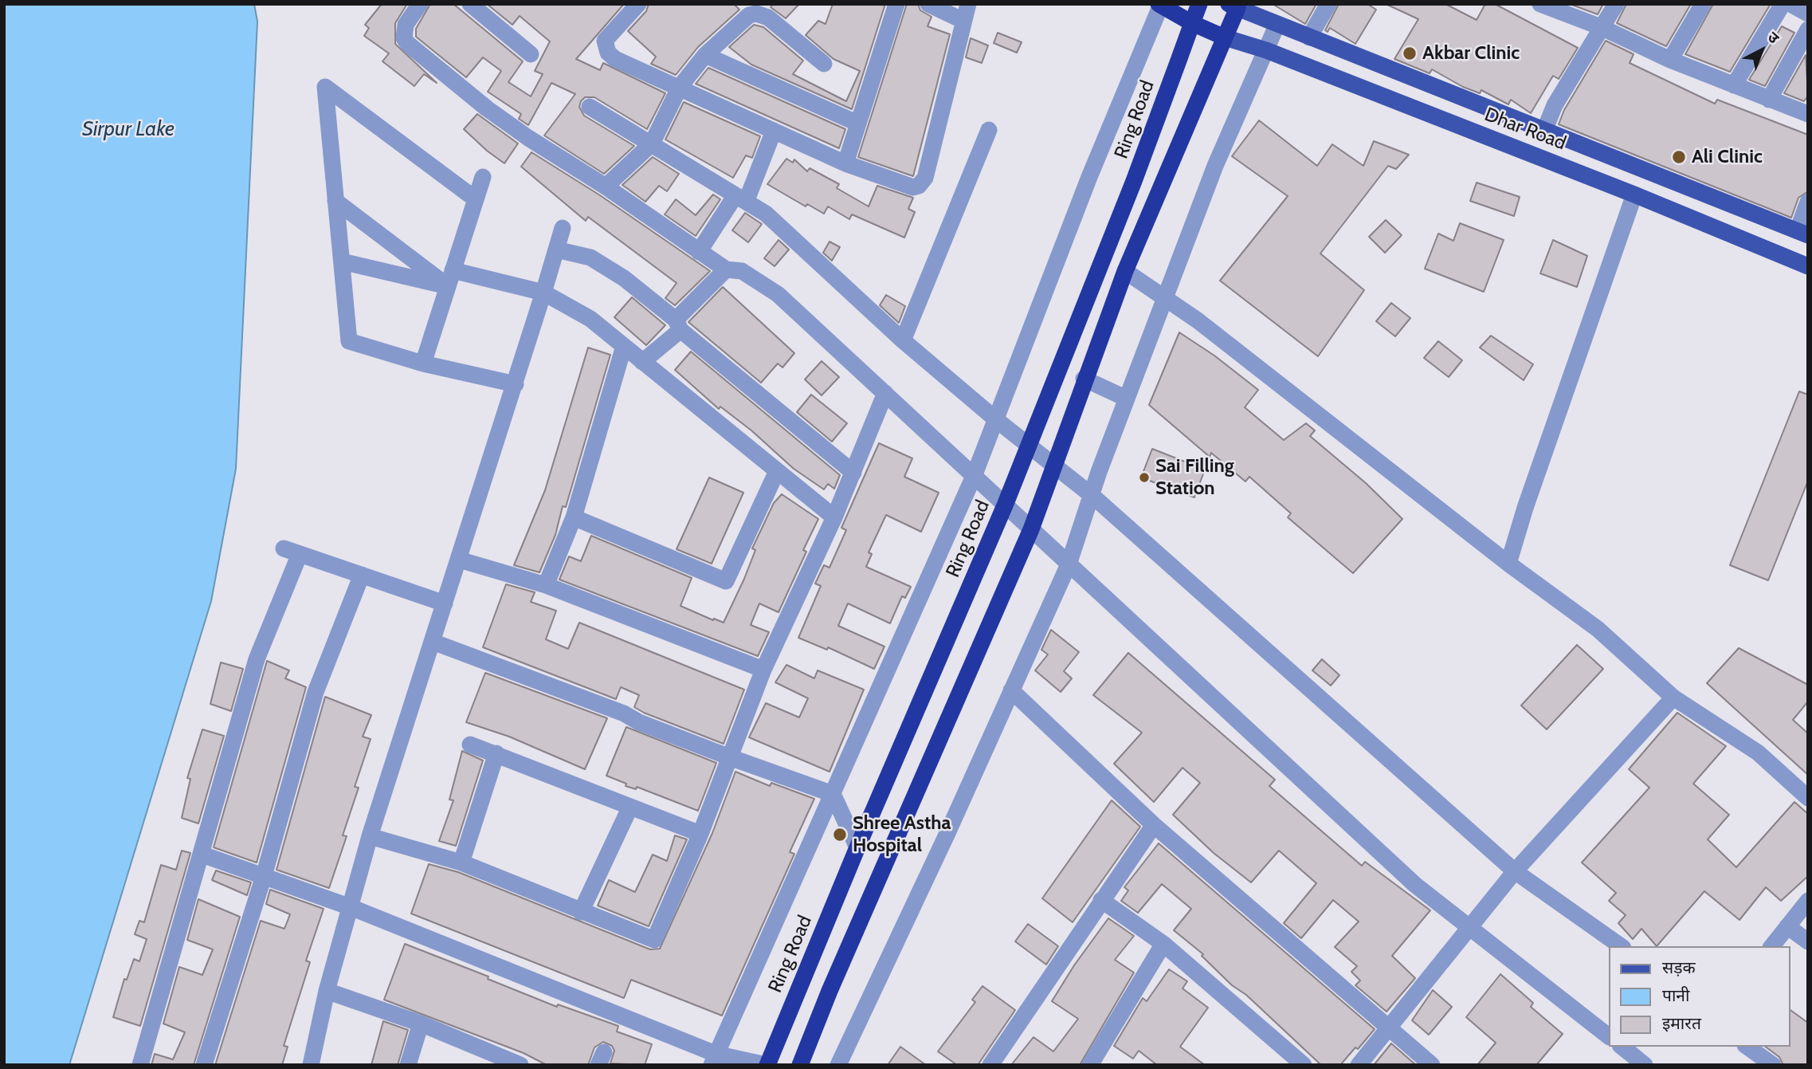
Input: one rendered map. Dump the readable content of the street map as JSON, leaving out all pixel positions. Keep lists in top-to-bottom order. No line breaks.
{"streets":{"highway":["Ring Road"],"main road":["Dhar Road"]},"water":["Sirpur Lake"],"places":["Akbar Clinic","Ali Clinic","Sai Filling Station","Shree Astha Hospital"],"legend":["सड़क","पानी","इमारत"],"north":"top right"}
